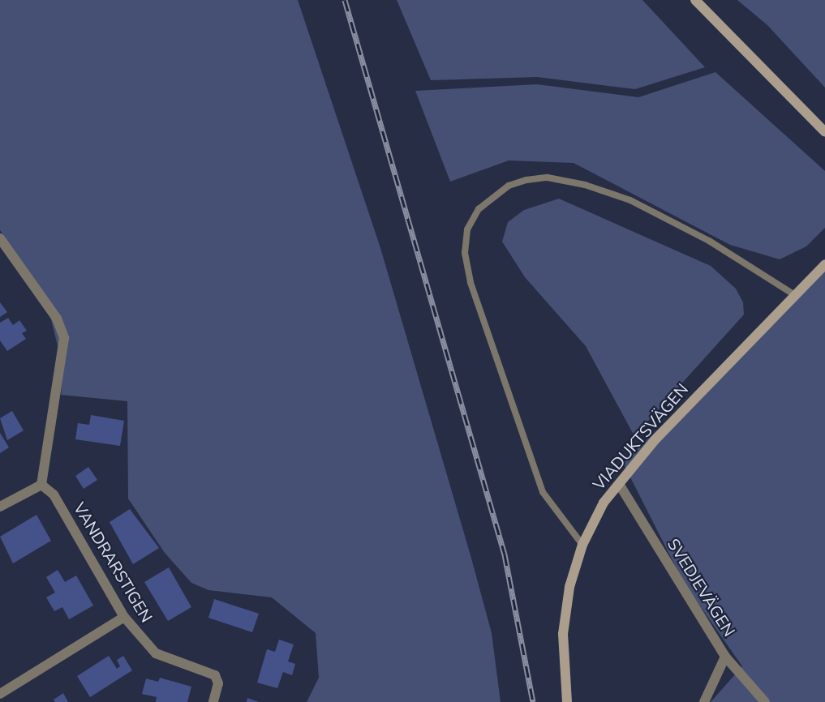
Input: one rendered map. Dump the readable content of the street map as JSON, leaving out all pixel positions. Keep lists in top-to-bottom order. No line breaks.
{"streets":{"street":["VIADUKTSVÄGEN","VANDRARSTIGEN","SVEDJEVÄGEN"]},"crossings":[["VIADUKTSVÄGEN","SVEDJEVÄGEN"]]}
